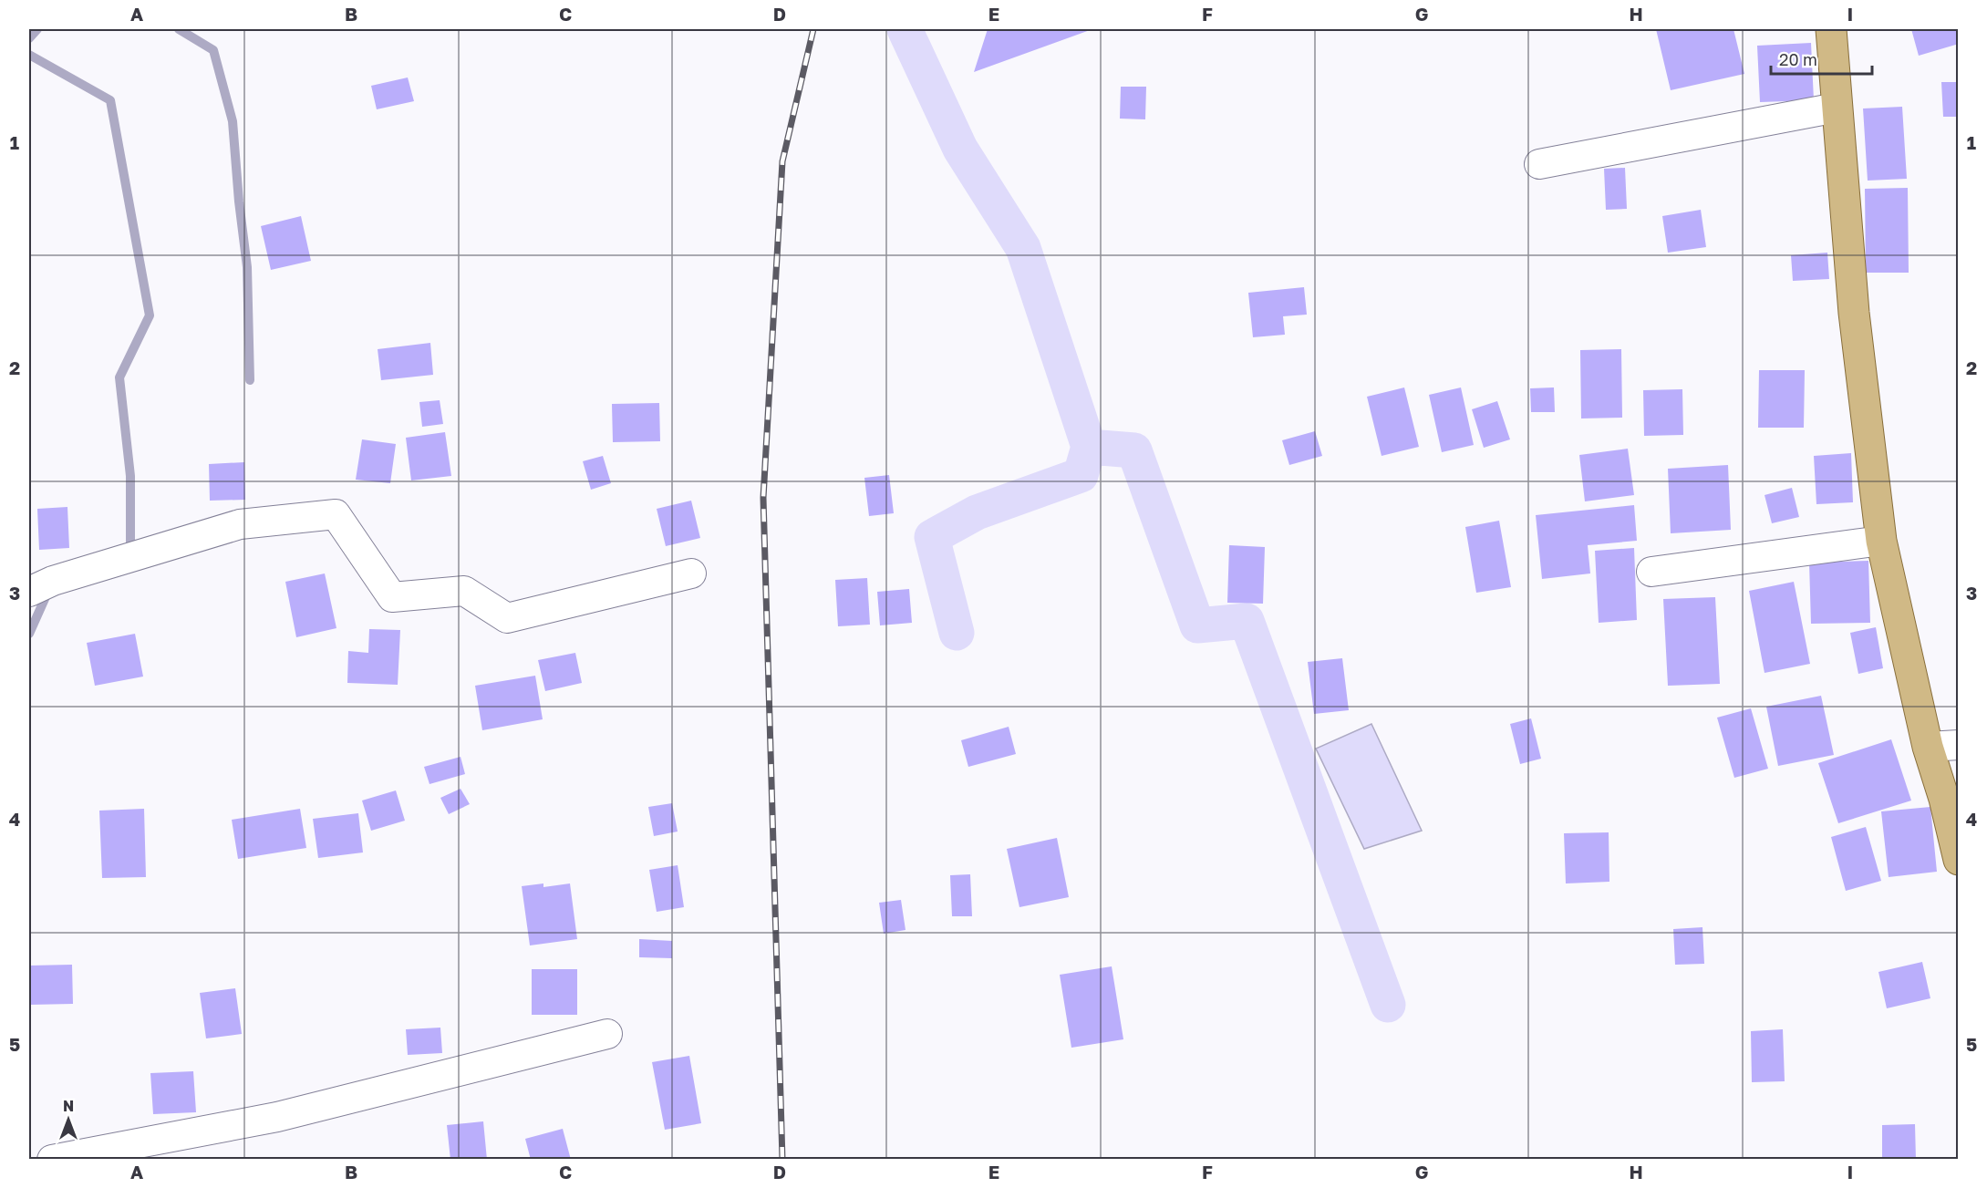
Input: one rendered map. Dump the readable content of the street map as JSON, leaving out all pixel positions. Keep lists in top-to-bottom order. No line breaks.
{"scale_bar":"20 m","north":"top","grid":{"columns":["A","B","C","D","E","F","G","H","I"],"rows":["1","2","3","4","5"]}}
